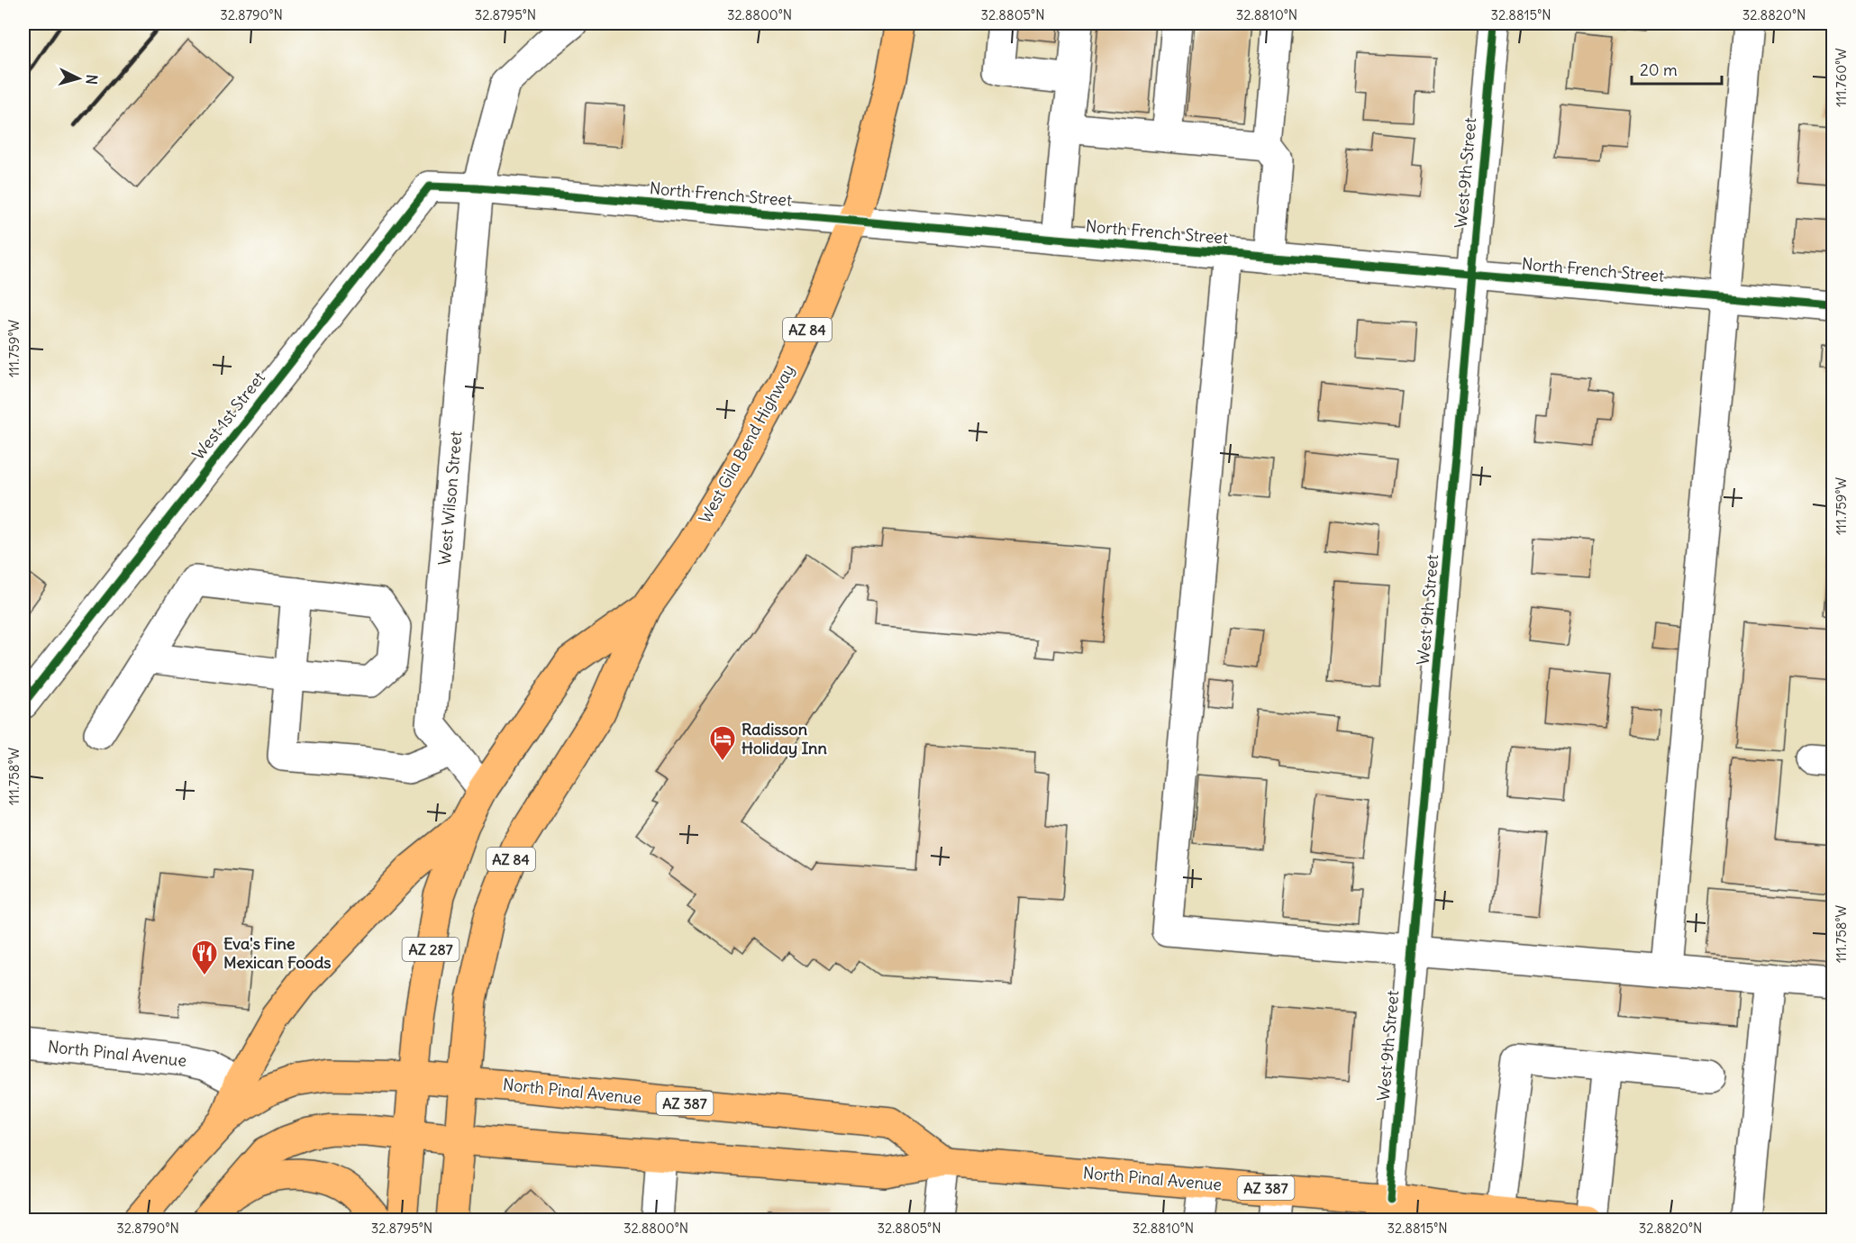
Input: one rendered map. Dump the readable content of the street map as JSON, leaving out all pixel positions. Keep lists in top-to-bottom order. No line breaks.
{"streets":{"main road":["AZ 84","West Gila Bend Highway","AZ 287","North Pinal Avenue","AZ 387"],"street":["West 9th Street","North French Street","West 1st Street","West Wilson Street"]},"crossings":[["West 9th Street","North French Street"],["West 9th Street","North Pinal Avenue"],["North French Street","West 1st Street"],["North French Street","West Gila Bend Highway"],["North French Street","West Wilson Street"],["AZ 84","West Gila Bend Highway"],["AZ 84","North Pinal Avenue"],["AZ 84","AZ 387"],["West 1st Street","West Wilson Street"],["West Gila Bend Highway","West Wilson Street"],["West Gila Bend Highway","AZ 287"],["West Gila Bend Highway","North Pinal Avenue"],["West Gila Bend Highway","AZ 387"],["AZ 287","North Pinal Avenue"],["North Pinal Avenue","AZ 387"]],"places":{"hotel":["Radisson Holiday Inn"],"restaurant":["Eva's Fine Mexican Foods"]},"scale_bar":"20 m","north":"right","coordinates":["32.8790°N","32.8795°N","32.8800°N","32.8805°N","32.8810°N","32.8815°N","32.8820°N","111.760°W","111.759°W","111.758°W"]}
